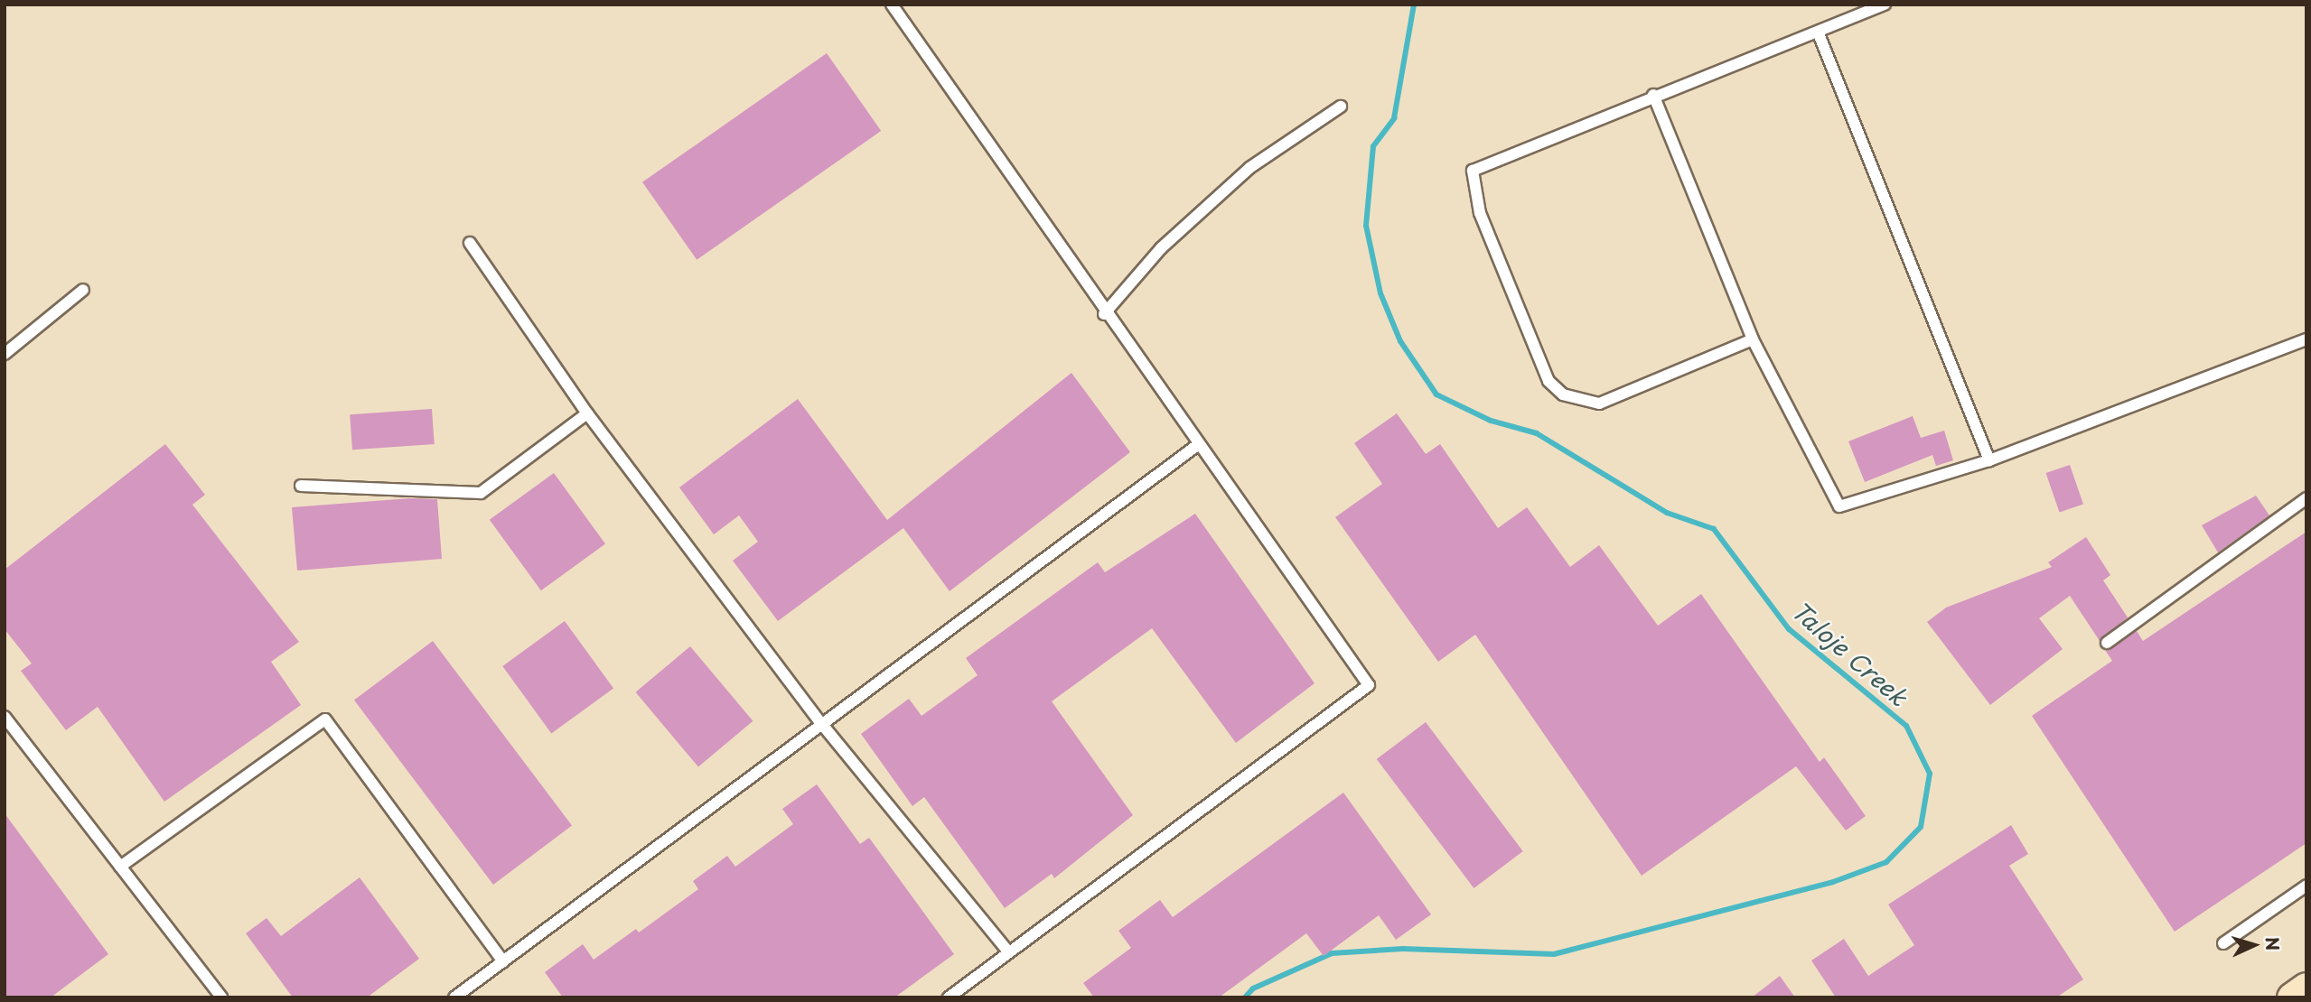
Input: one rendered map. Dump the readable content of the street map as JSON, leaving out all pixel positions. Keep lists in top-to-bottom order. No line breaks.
{"water":["Taloje Creek"],"north":"right"}
